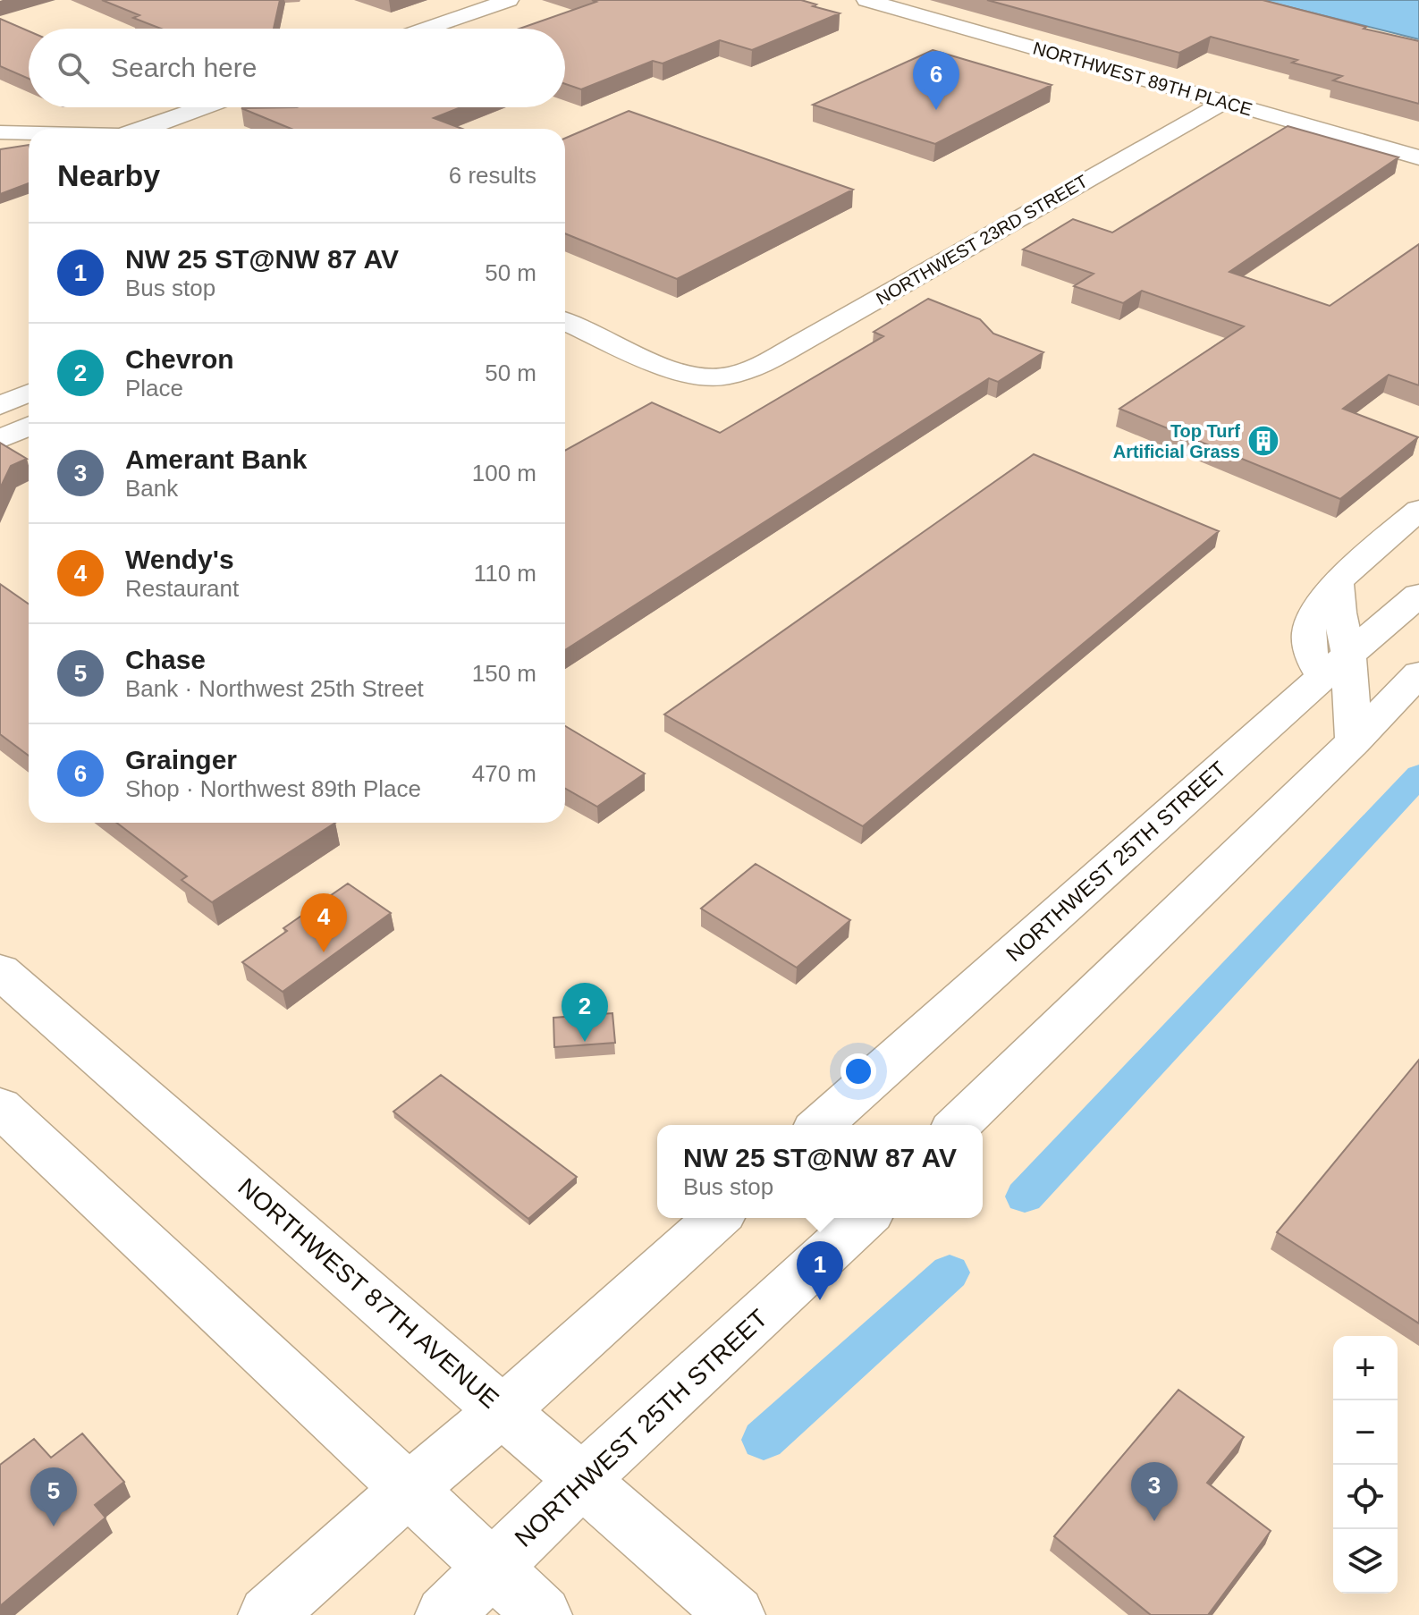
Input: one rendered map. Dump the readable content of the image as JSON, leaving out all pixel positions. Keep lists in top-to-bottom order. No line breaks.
{"streets":{"main road":["NORTHWEST 25TH STREET","NORTHWEST 87TH AVENUE"],"street":["NORTHWEST 89TH PLACE","NORTHWEST 23RD STREET"]},"crossings":[["NORTHWEST 89TH PLACE","NORTHWEST 23RD STREET"],["NORTHWEST 25TH STREET","NORTHWEST 87TH AVENUE"]],"places":{"building":["Top Turf Artificial Grass"]},"page":{"search":"Search here","pins":["6","4","2","1","3","5"],"heading":["Nearby","6 results"],"list":[{"mark":"1","name":"NW 25 ST@NW 87 AV","note":"Bus stop","value":"50 m"},{"mark":"2","name":"Chevron","note":"Place","value":"50 m"},{"mark":"3","name":"Amerant Bank","note":"Bank","value":"100 m"},{"mark":"4","name":"Wendy's","note":"Restaurant","value":"110 m"},{"mark":"5","name":"Chase","note":"Bank · Northwest 25th Street","value":"150 m"},{"mark":"6","name":"Grainger","note":"Shop · Northwest 89th Place","value":"470 m"}],"popup":["NW 25 ST@NW 87 AV","Bus stop"],"map_buttons":["+","−"]}}
